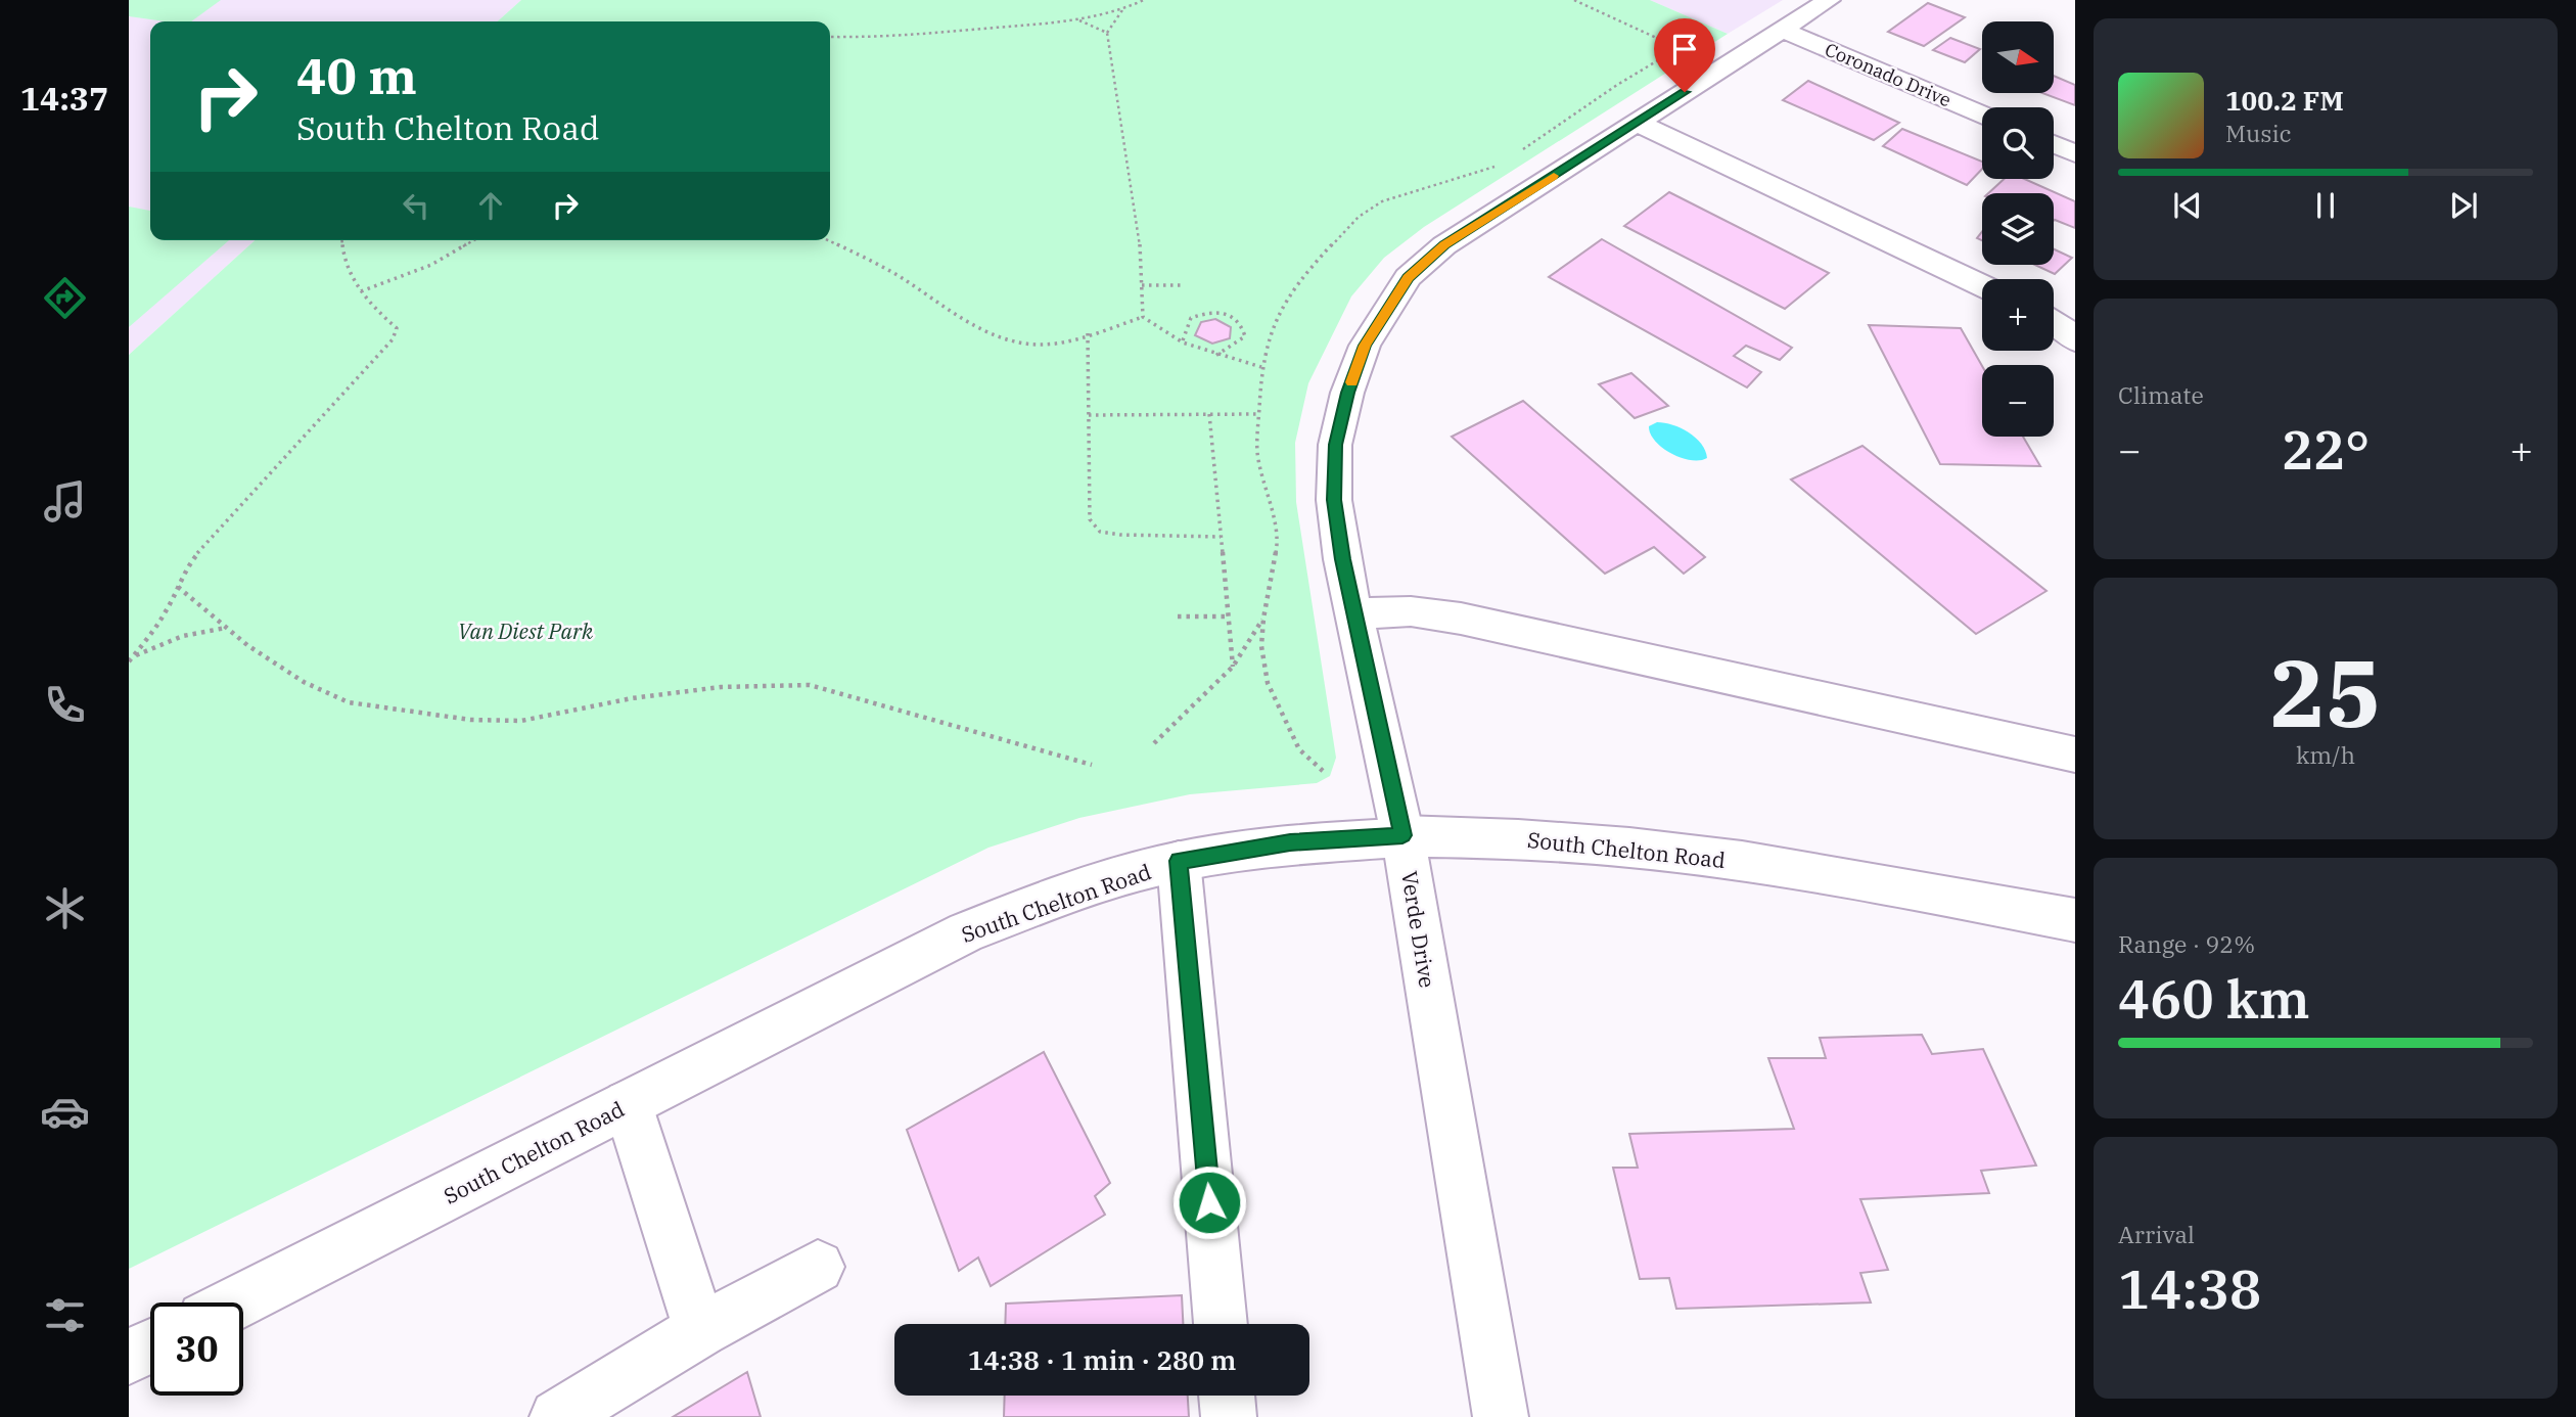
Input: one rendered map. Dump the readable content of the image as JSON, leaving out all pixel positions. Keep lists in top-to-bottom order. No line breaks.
{"streets":{"street":["Coronado Drive","South Chelton Road","Verde Drive"]},"crossings":[["Coronado Drive","Verde Drive"],["South Chelton Road","Verde Drive"]],"parks":["Van Diest Park"],"north":"right","page":{"tabs":"14:37","map_buttons":["+","−"],"turn":["40 m","South Chelton Road"],"song":["100.2 FM","Music"],"tile":["Climate",["25","km/h"],["Range · 92%","460 km"],["Arrival","14:38"]],"heat":["−","22°","+"],"limit":"30","trip":"14:38 · 1 min · 280 m"}}
